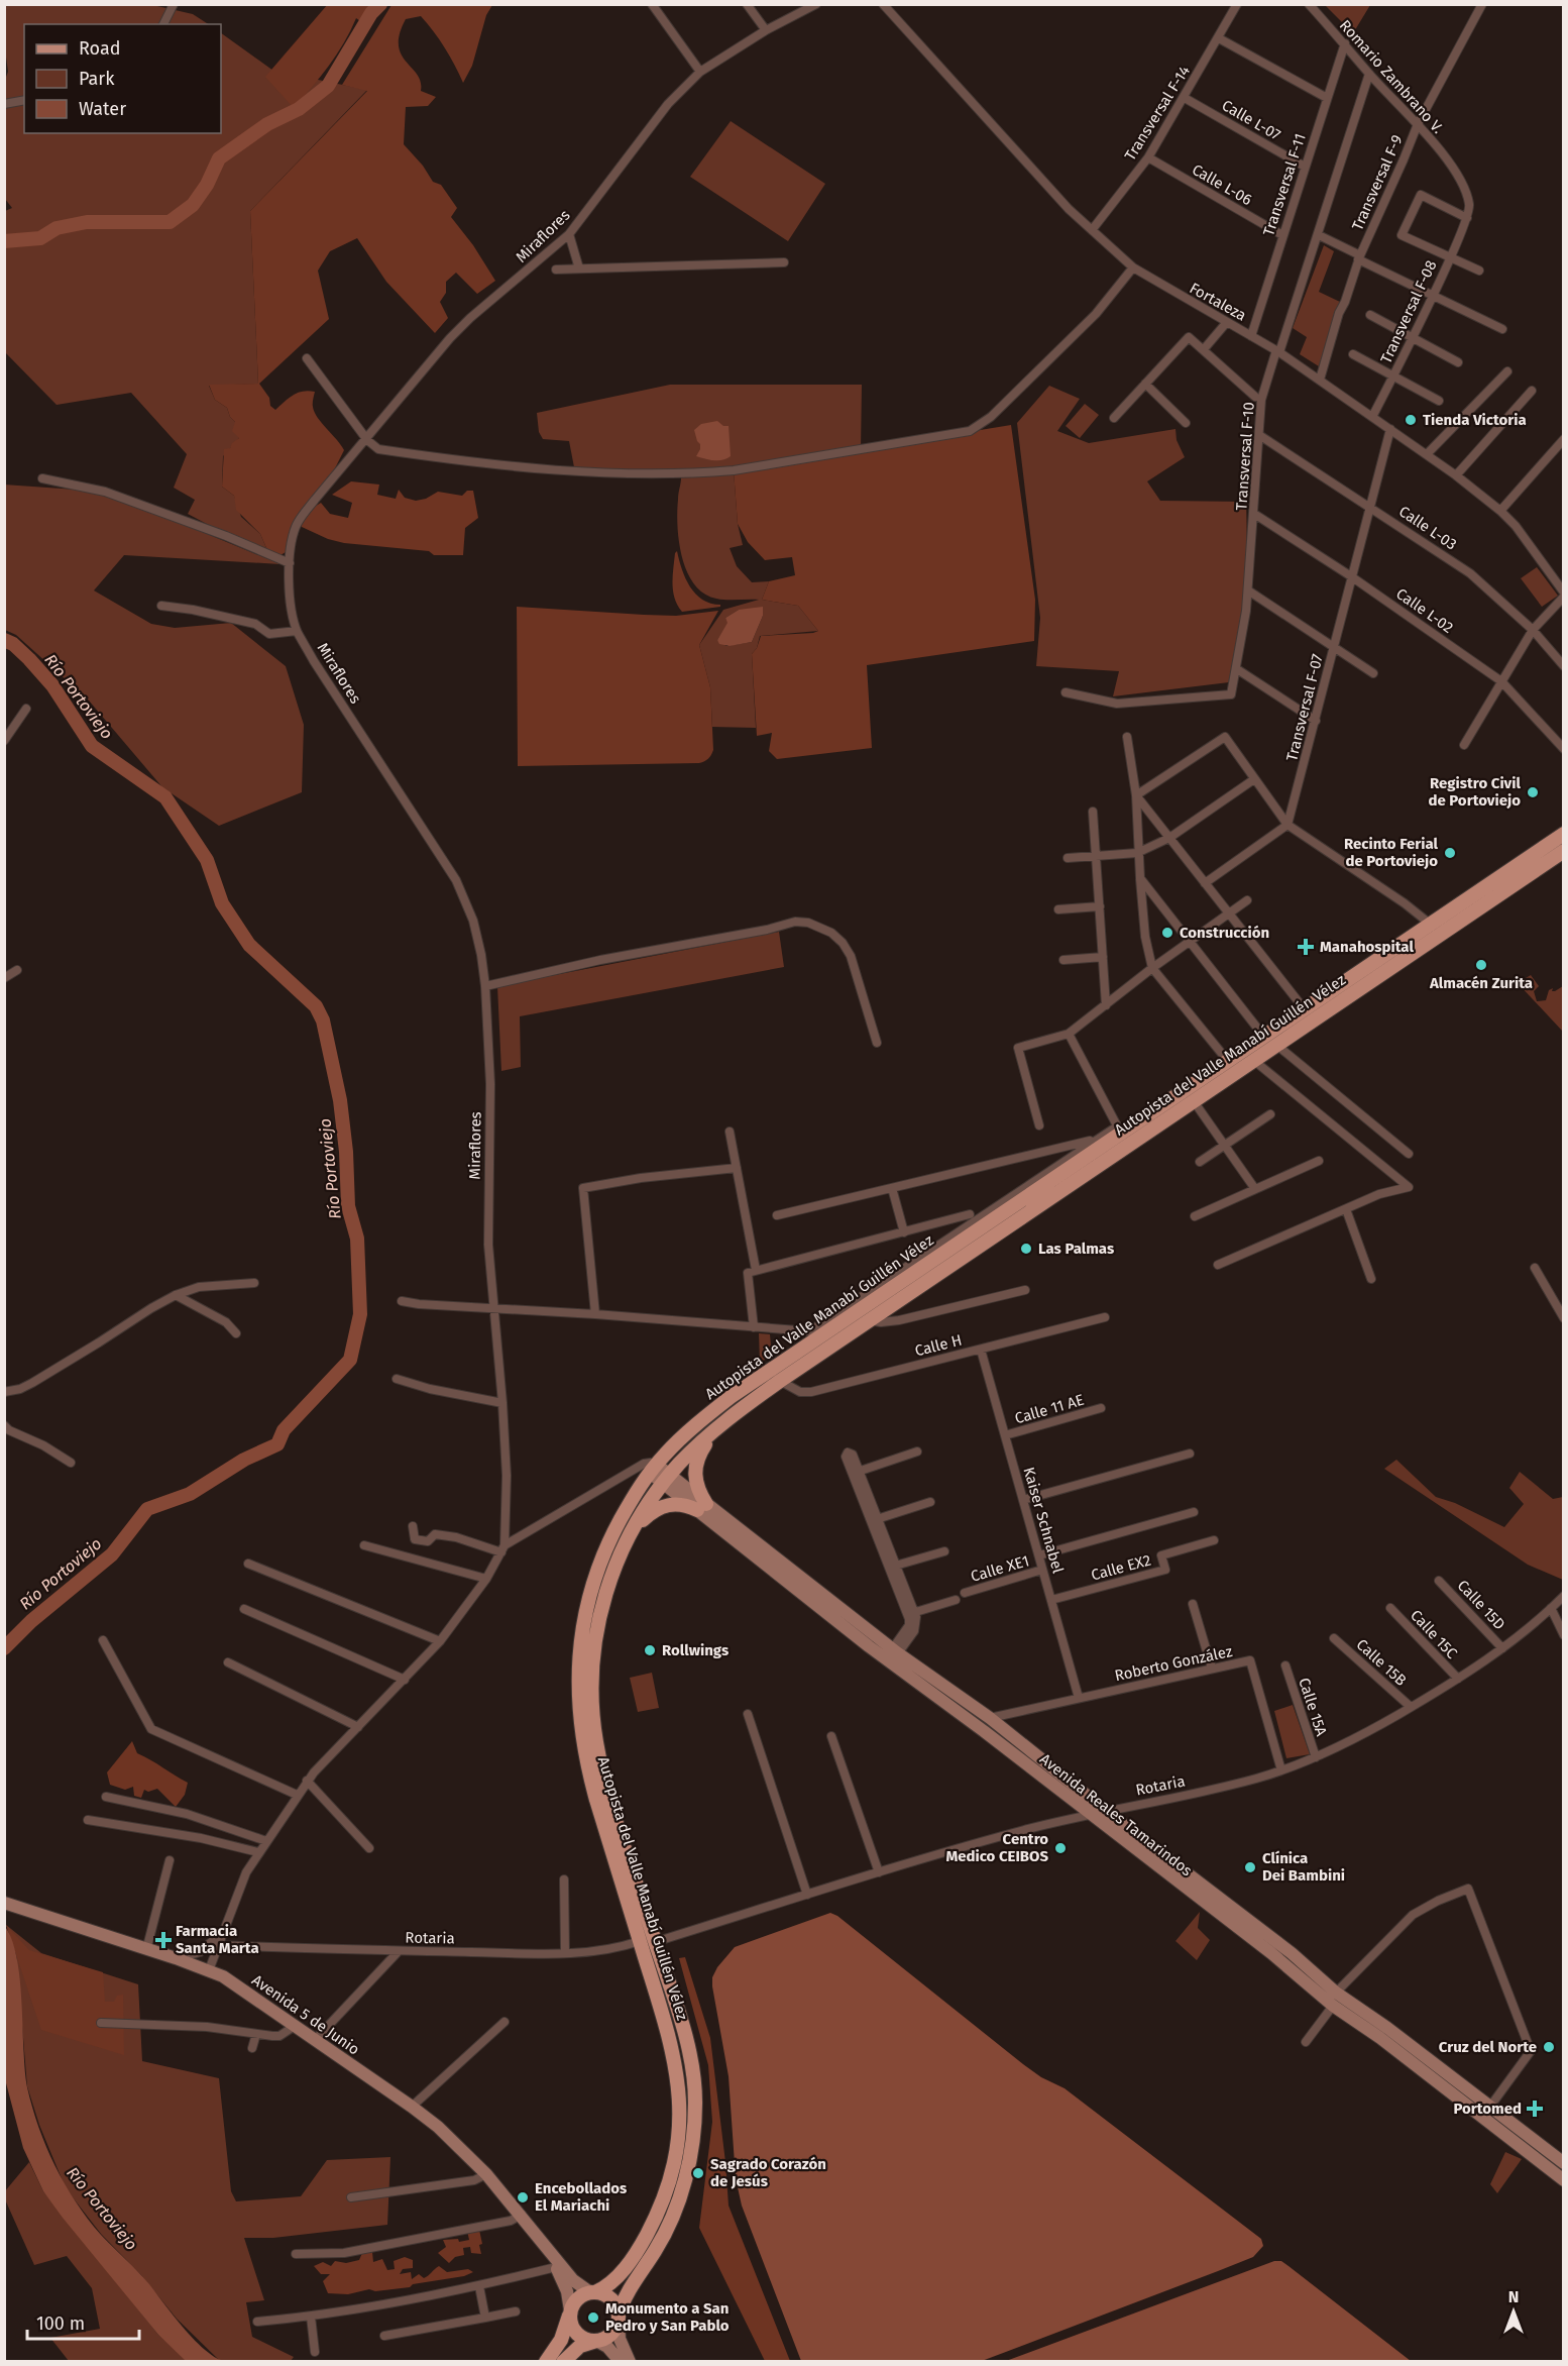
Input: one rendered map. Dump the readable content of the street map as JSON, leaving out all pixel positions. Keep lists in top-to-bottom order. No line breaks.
{"streets":{"main road":["Autopista del Valle Manabí Guillén Vélez","Avenida Reales Tamarindos","Avenida 5 de Junio"],"street":["Romario Zambrano V.","Transversal F-14","Calle L-07","Transversal F-9","Calle L-06","Transversal F-11","Miraflores","Fortaleza","Transversal F-08","Transversal F-10","Calle L-03","Calle L-02","Transversal F-07","Calle H","Calle 11 AE","Kaiser Schnabel","Calle EX2","Calle XE1","Calle 15D","Calle 15C","Calle 15B","Roberto González","Calle 15A","Rotaria"]},"crossings":[["Romario Zambrano V.","Transversal F-9"],["Romario Zambrano V.","Transversal F-11"],["Romario Zambrano V.","Transversal F-08"],["Romario Zambrano V.","Transversal F-10"],["Transversal F-14","Calle L-07"],["Transversal F-14","Calle L-06"],["Transversal F-14","Fortaleza"],["Calle L-07","Transversal F-11"],["Transversal F-9","Fortaleza"],["Calle L-06","Transversal F-11"],["Transversal F-11","Fortaleza"],["Fortaleza","Transversal F-08"],["Fortaleza","Transversal F-10"],["Fortaleza","Transversal F-07"],["Transversal F-10","Calle L-03"],["Transversal F-10","Calle L-02"],["Calle L-03","Transversal F-07"],["Calle L-02","Transversal F-07"],["Autopista del Valle Manabí Guillén Vélez","Calle H"],["Autopista del Valle Manabí Guillén Vélez","Rotaria"],["Autopista del Valle Manabí Guillén Vélez","Avenida Reales Tamarindos"],["Calle H","Kaiser Schnabel"],["Calle 11 AE","Kaiser Schnabel"],["Kaiser Schnabel","Calle EX2"],["Kaiser Schnabel","Calle XE1"],["Kaiser Schnabel","Roberto González"],["Calle 15D","Rotaria"],["Calle 15C","Rotaria"],["Calle 15B","Rotaria"],["Roberto González","Rotaria"],["Roberto González","Avenida Reales Tamarindos"],["Calle 15A","Rotaria"],["Rotaria","Avenida Reales Tamarindos"]],"water":["Río Portoviejo"],"places":{"other":["Tienda Victoria","Registro Civil de Portoviejo","Recinto Ferial de Portoviejo","Construcción","Almacén Zurita","Las Palmas","Rollwings","Centro Medico CEIBOS","Clínica Dei Bambini","Cruz del Norte","Sagrado Corazón de Jesús","Encebollados El Mariachi","Monumento a San Pedro y San Pablo"],"health":["Manahospital","Farmacia Santa Marta","Portomed"]},"legend":["Road","Park","Water"],"scale_bar":"100 m","north":"top"}
